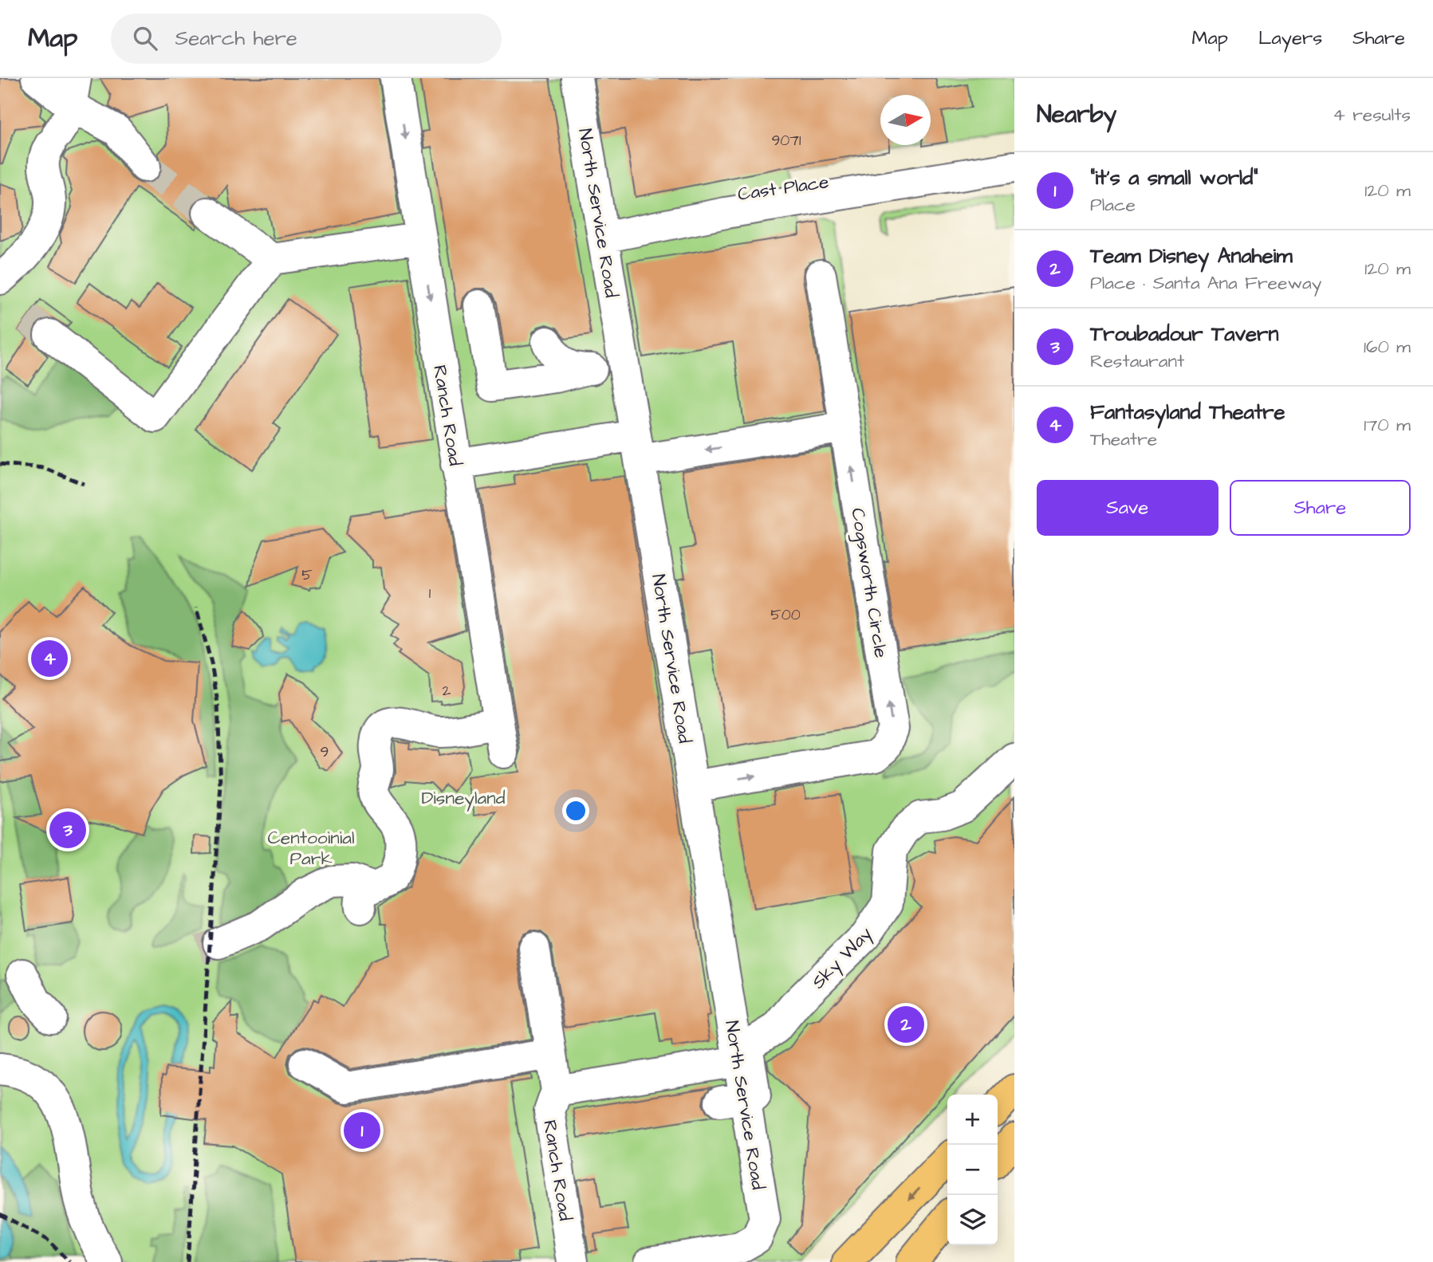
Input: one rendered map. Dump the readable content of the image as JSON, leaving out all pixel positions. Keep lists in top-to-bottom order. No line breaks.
{"streets":{"street":["Cast Place","North Service Road","Ranch Road","Cogsworth Circle","Sky Way"]},"crossings":[["Cast Place","North Service Road"],["North Service Road","Cogsworth Circle"],["North Service Road","Sky Way"]],"parks":["Disneyland","Centooinial Park"],"house_numbers":["9071","5","1","500","2","9"],"north":"right","page":{"header":"Map","search":"Search here","nav":["Map","Layers","Share"],"heading":["Nearby","4 results"],"list":[{"mark":"1","name":"\"it's a small world\"","note":"Place","value":"120 m"},{"mark":"2","name":"Team Disney Anaheim","note":"Place · Santa Ana Freeway","value":"120 m"},{"mark":"3","name":"Troubadour Tavern","note":"Restaurant","value":"160 m"},{"mark":"4","name":"Fantasyland Theatre","note":"Theatre","value":"170 m"}],"buttons":["Save","Share"],"pins":["4","3","2","1"],"map_buttons":["+","−"]}}
